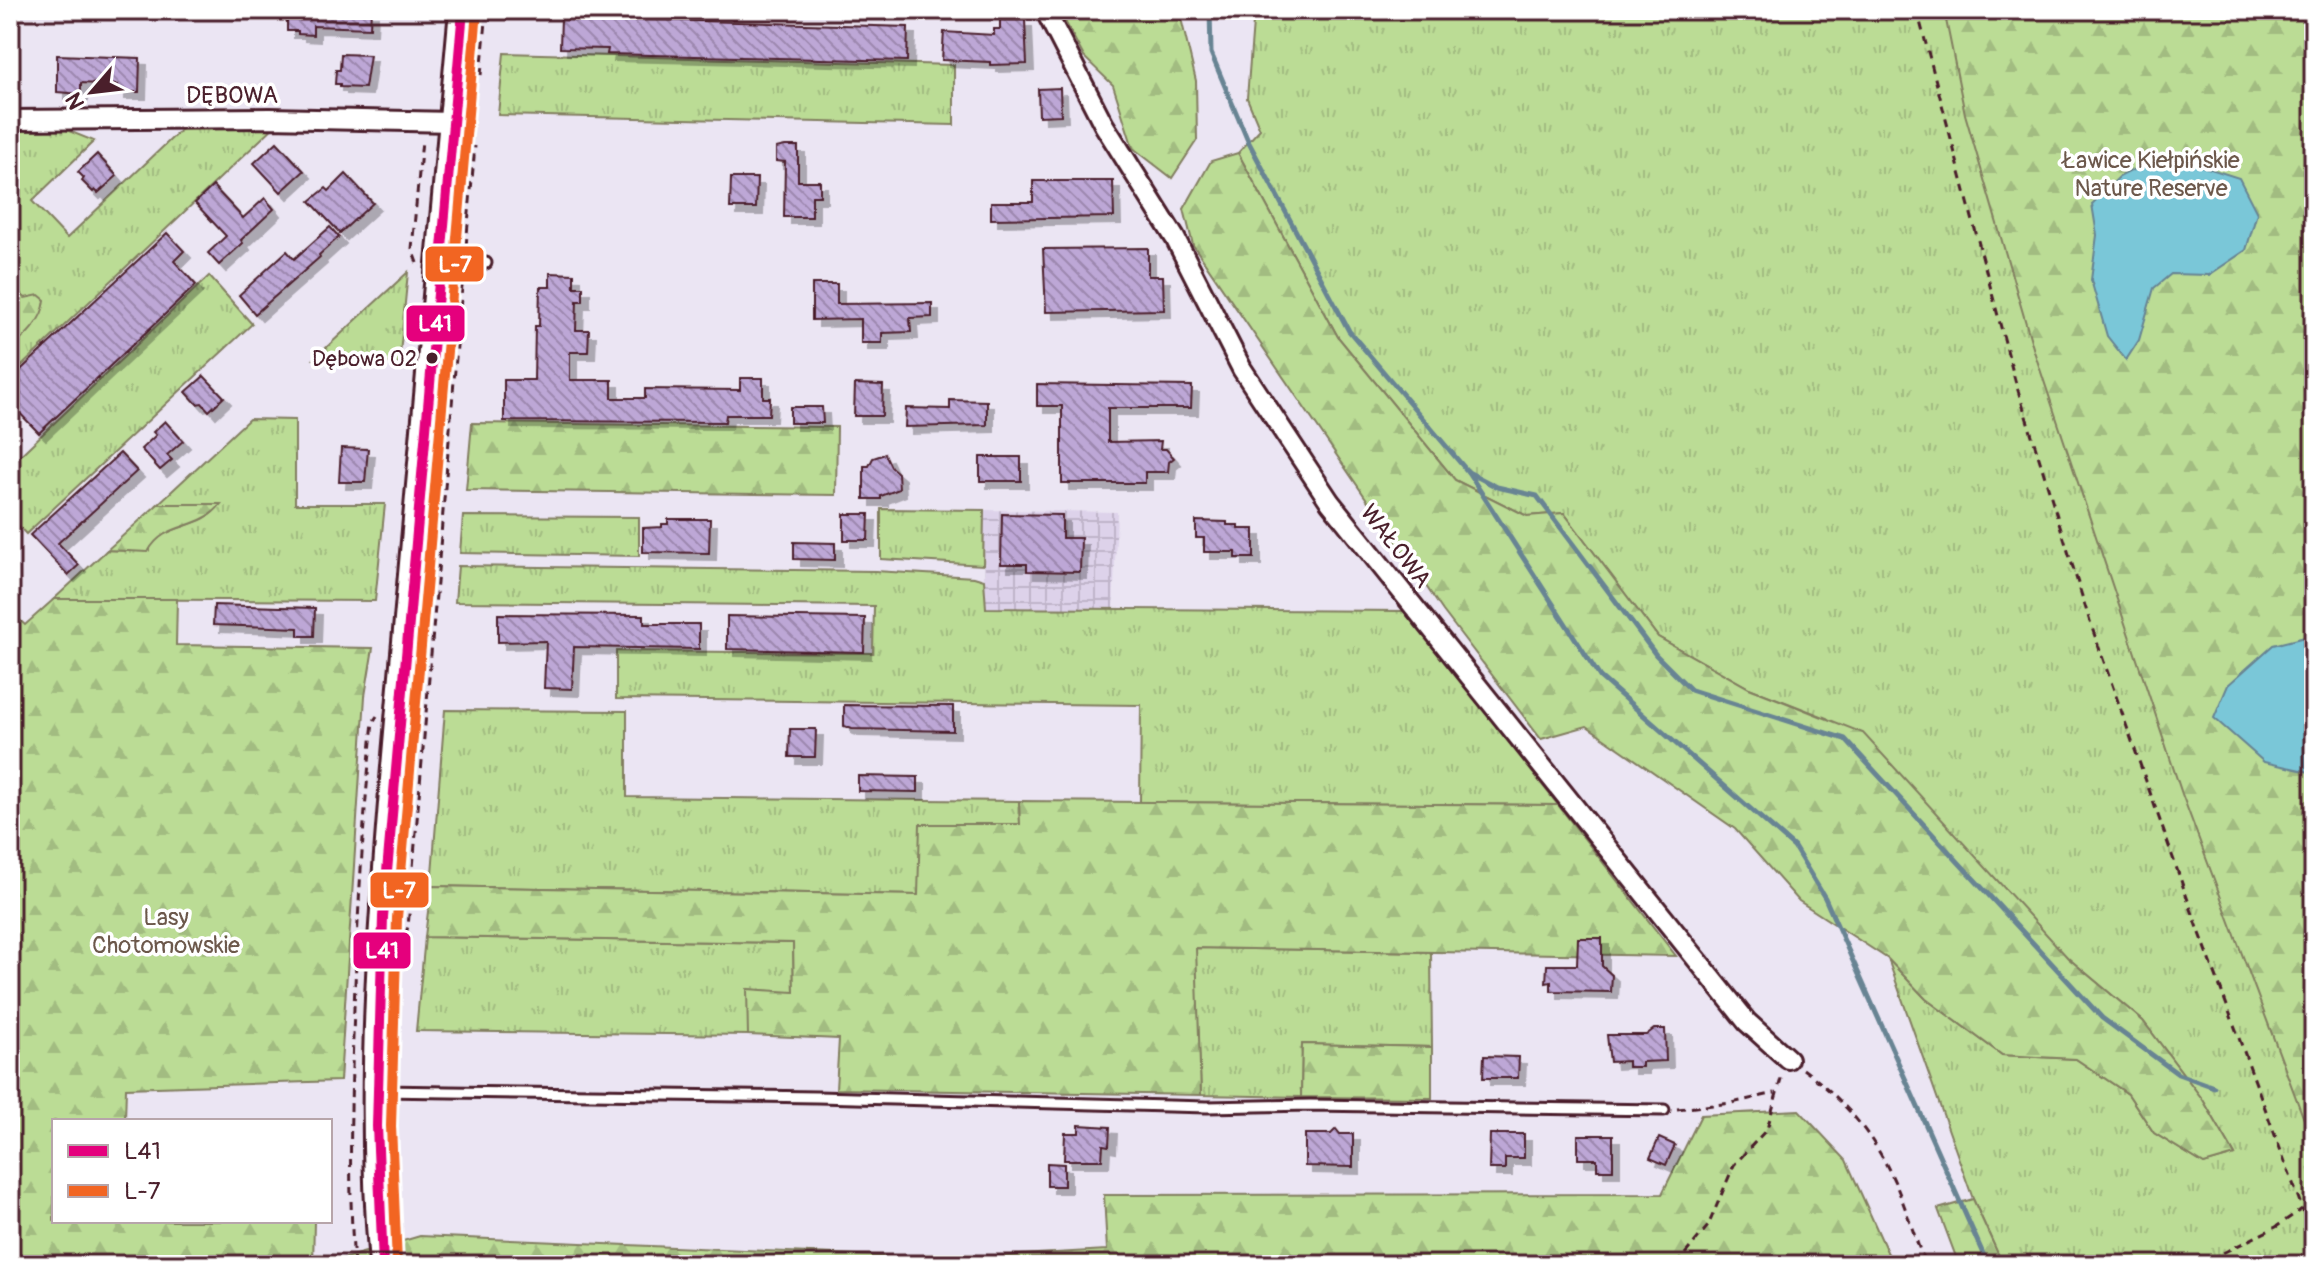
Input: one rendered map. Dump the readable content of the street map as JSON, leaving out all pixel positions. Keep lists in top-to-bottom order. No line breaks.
{"streets":{"street":["DĘBOWA","WAŁOWA"]},"parks":["Ławice Kiełpińskie Nature Reserve","Lasy Chotomowskie"],"places":["Dębowa 02"],"lines":["transit line L41","transit line L-7"],"legend":["L41","L-7"],"north":"bottom left"}
